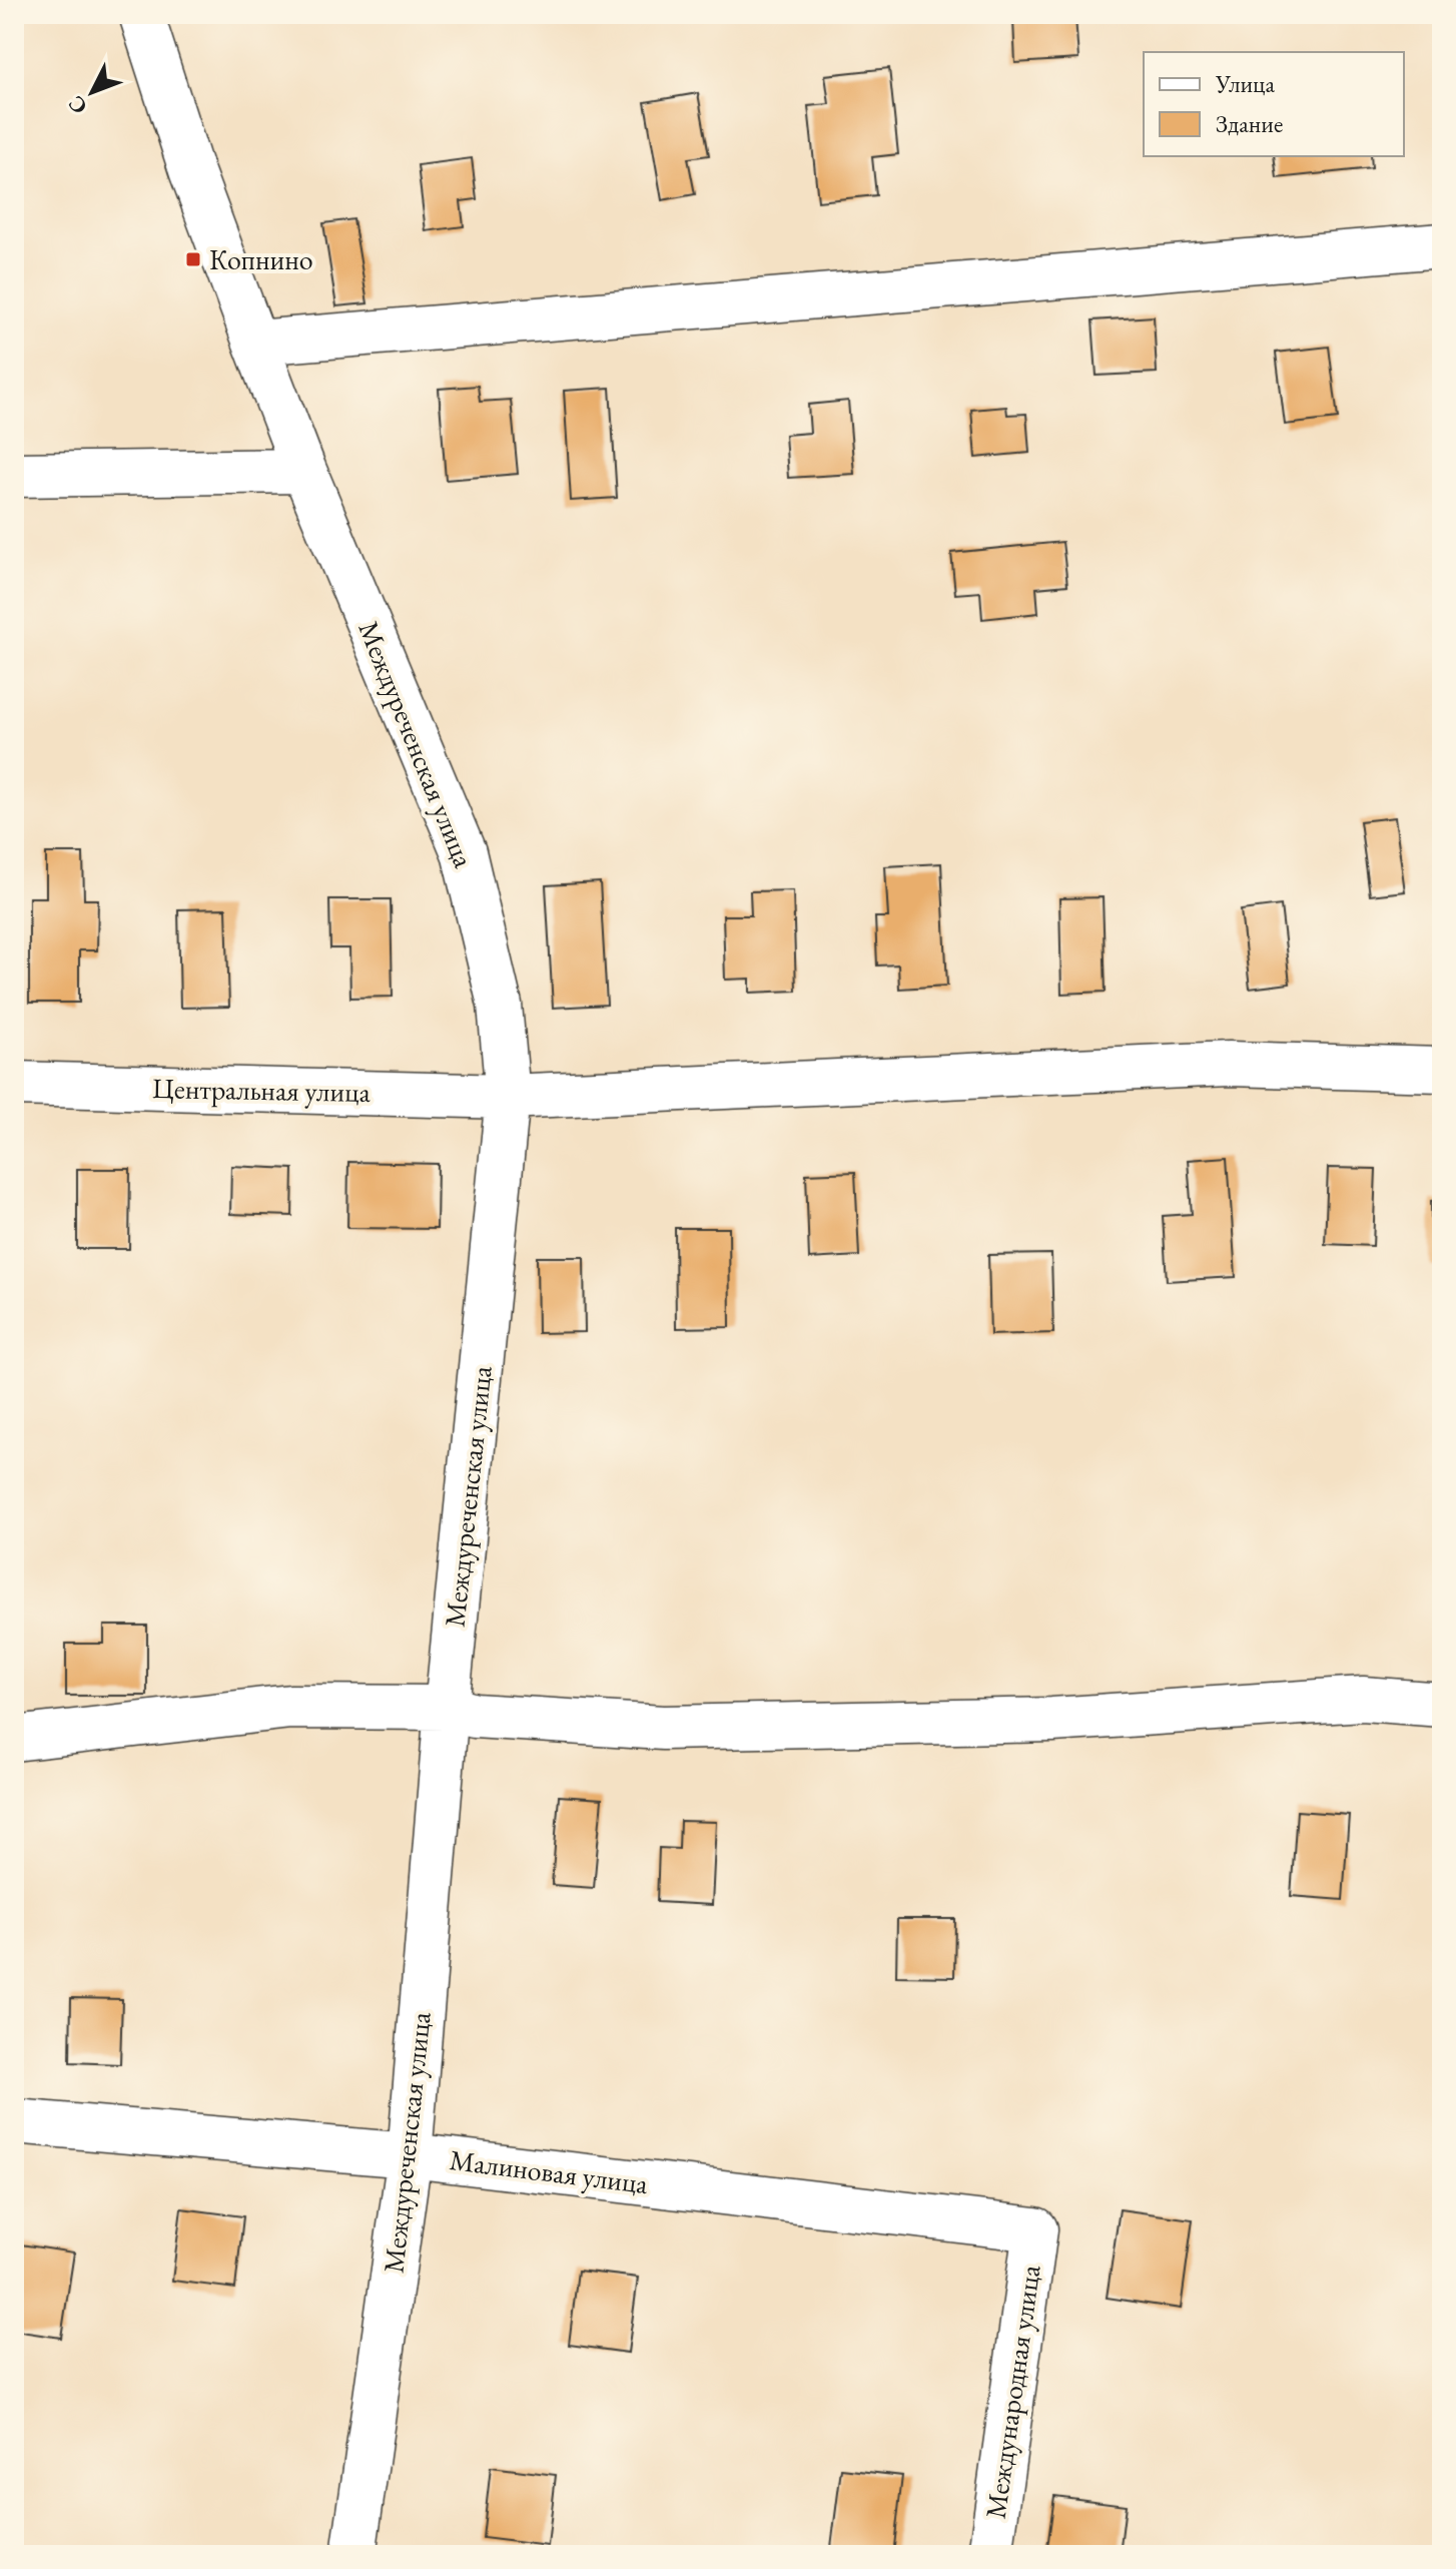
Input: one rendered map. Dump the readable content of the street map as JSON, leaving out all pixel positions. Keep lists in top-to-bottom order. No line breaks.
{"streets":{"street":["Междуреченская улица","Центральная улица","Малиновая улица","Международная улица"]},"crossings":[["Междуреченская улица","Центральная улица"],["Междуреченская улица","Малиновая улица"],["Малиновая улица","Международная улица"]],"places":{"transit":["Копнино"]},"legend":["Улица","Здание"],"north":"bottom left"}
